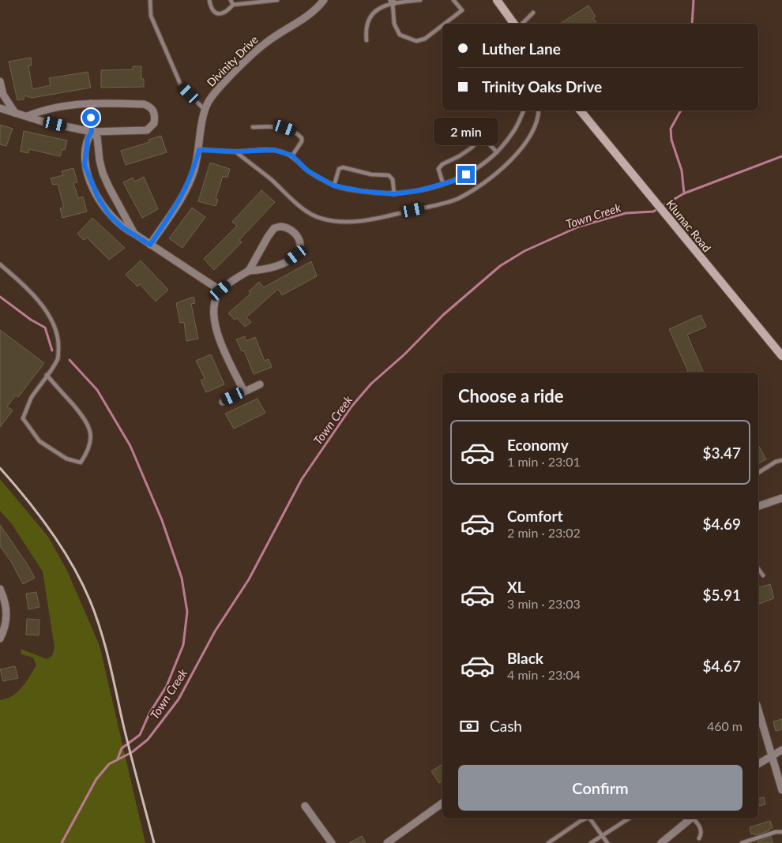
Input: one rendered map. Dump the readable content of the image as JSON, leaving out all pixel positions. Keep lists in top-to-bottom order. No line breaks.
{"streets":{"street":["Divinity Drive","Klumac Road"]},"water":["Town Creek"],"page":{"banner":["Luther Lane","Trinity Oaks Drive"],"bubble":"2 min","heading":"Choose a ride","list":[{"name":"Economy","note":"1 min · 23:01","value":"$3.47"},{"name":"Comfort","note":"2 min · 23:02","value":"$4.69"},{"name":"XL","note":"3 min · 23:03","value":"$5.91"},{"name":"Black","note":"4 min · 23:04","value":"$4.67"}],"pay":["Cash","460 m"],"buttons":"Confirm"}}
